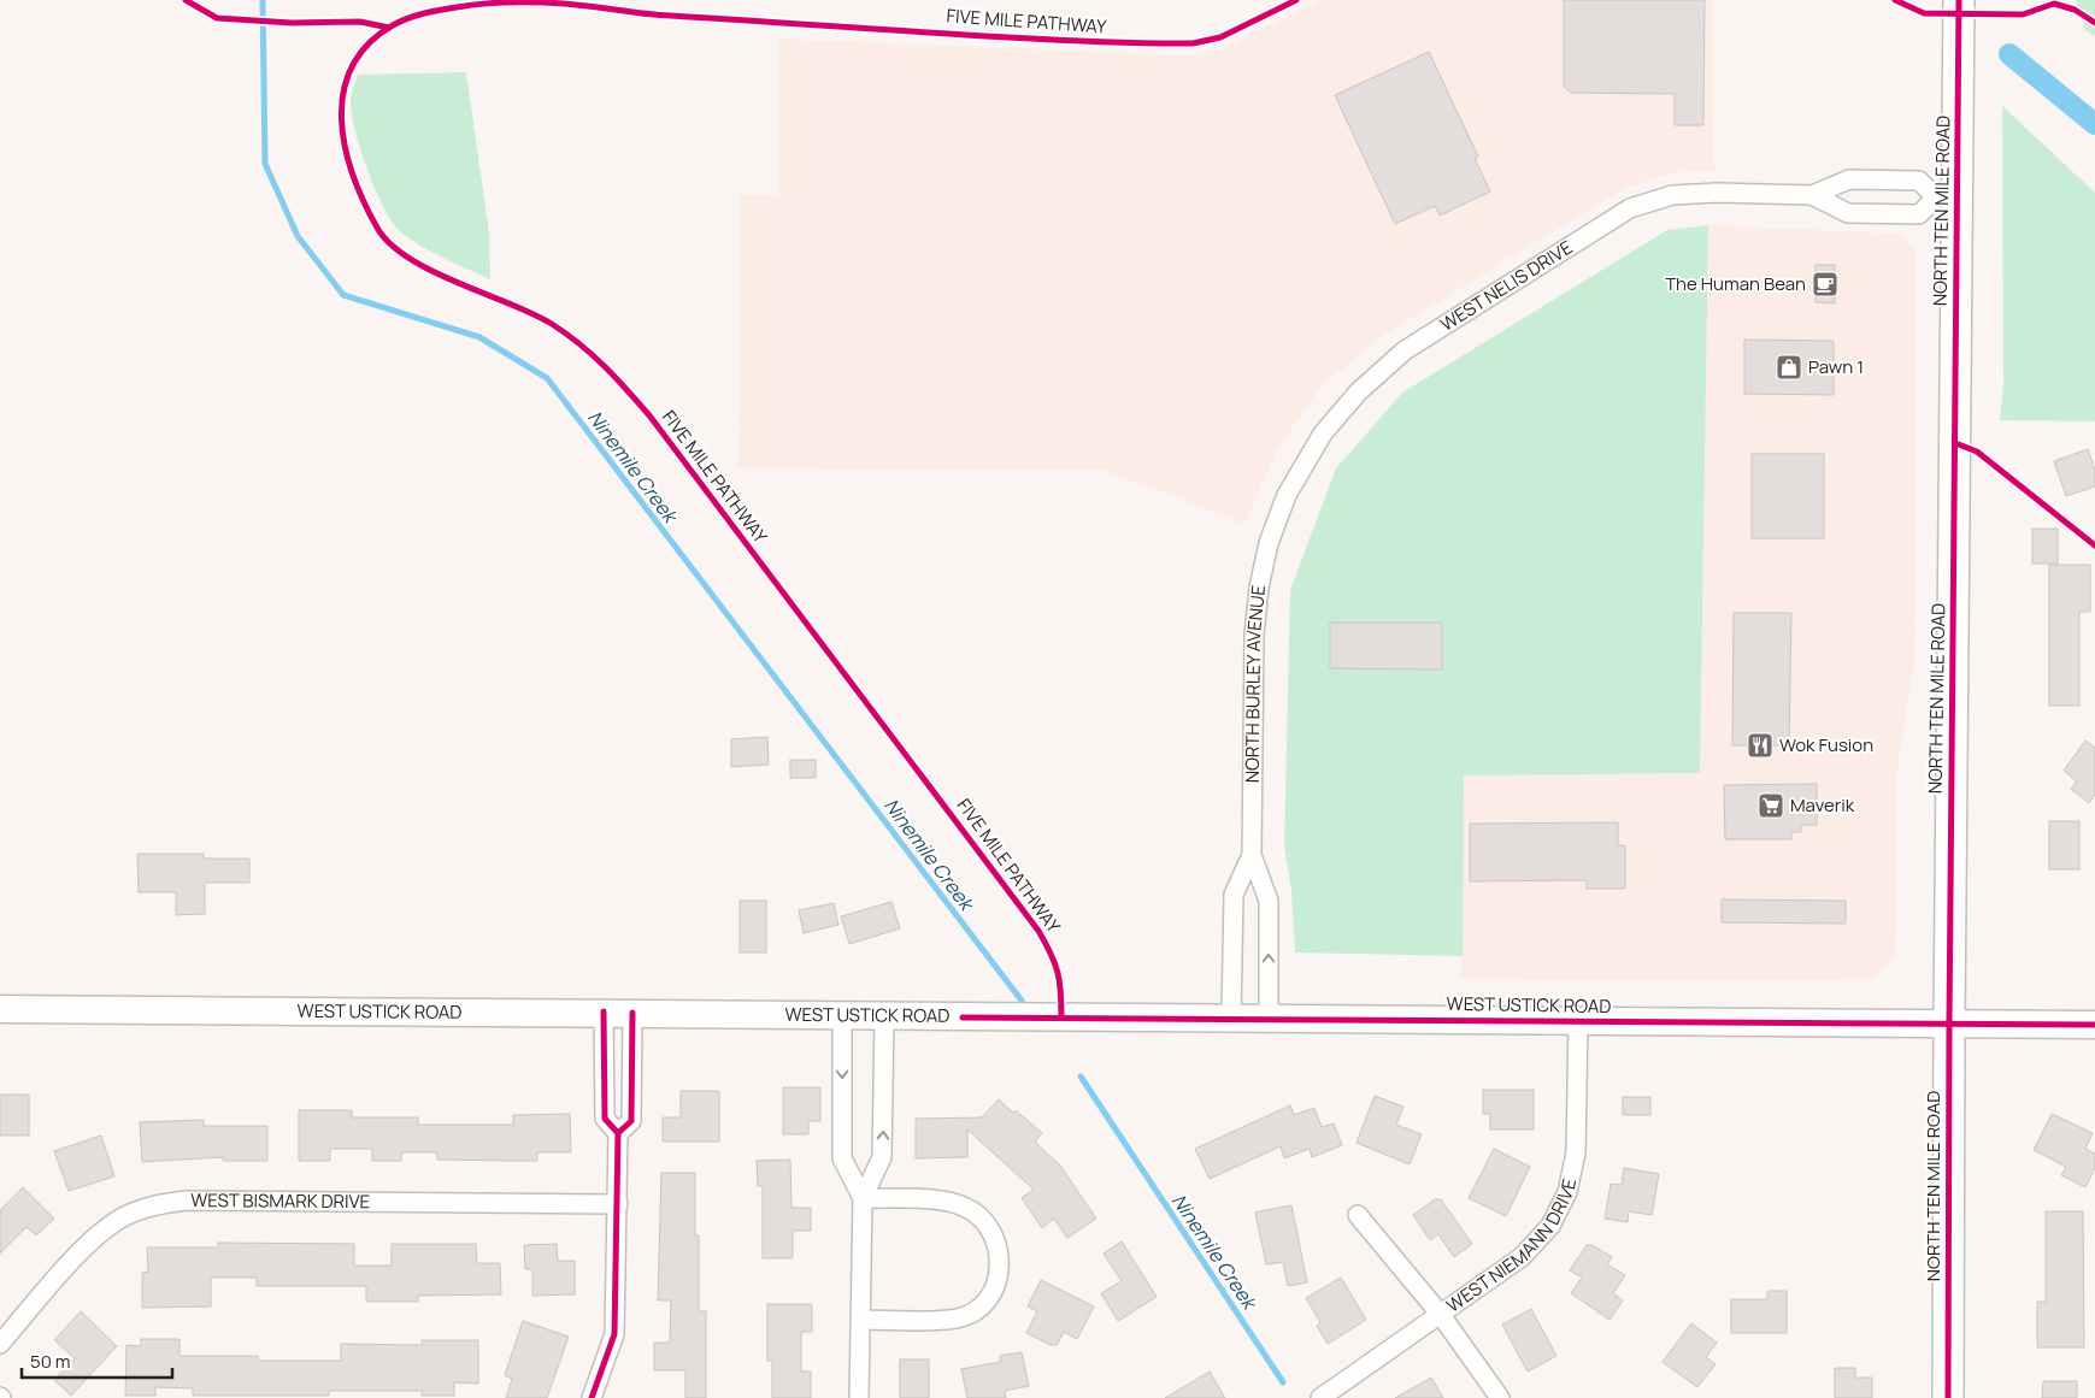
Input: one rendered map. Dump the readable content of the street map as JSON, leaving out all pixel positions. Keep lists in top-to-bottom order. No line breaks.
{"streets":{"main road":["NORTH TEN MILE ROAD","WEST USTICK ROAD"],"street":["WEST NELIS DRIVE","NORTH BURLEY AVENUE","WEST BISMARK DRIVE","WEST NIEMANN DRIVE"],"cycle path":["FIVE MILE PATHWAY"]},"crossings":[["NORTH TEN MILE ROAD","WEST NELIS DRIVE"],["NORTH TEN MILE ROAD","WEST USTICK ROAD"],["WEST NELIS DRIVE","NORTH BURLEY AVENUE"],["NORTH BURLEY AVENUE","WEST USTICK ROAD"],["WEST USTICK ROAD","WEST NIEMANN DRIVE"]],"water":["Ninemile Creek"],"places":{"cafe":["The Human Bean"],"shop":["Pawn 1"],"restaurant":["Wok Fusion"],"supermarket":["Maverik"]},"scale_bar":"50 m"}
